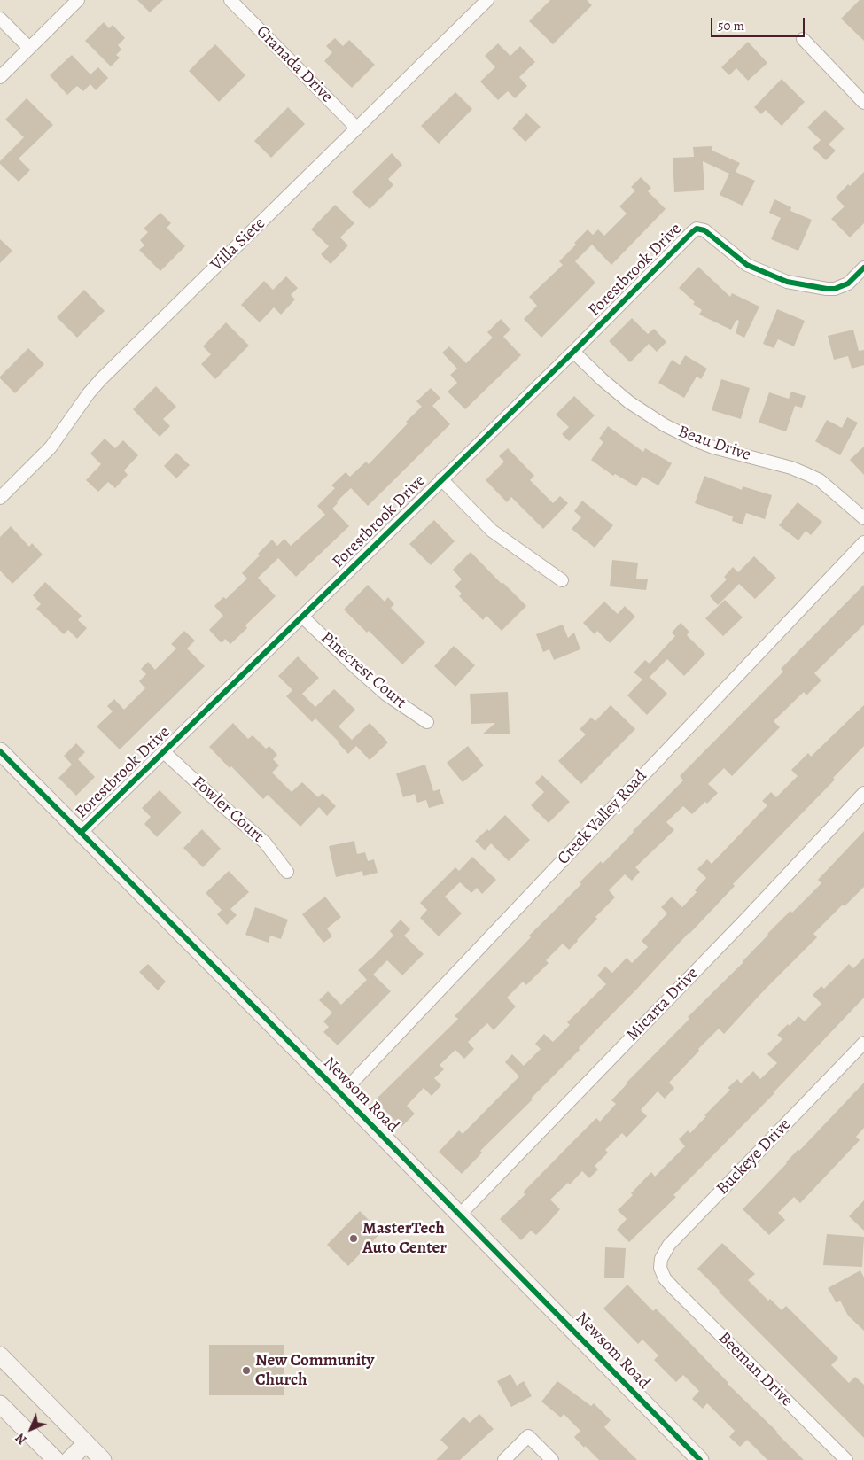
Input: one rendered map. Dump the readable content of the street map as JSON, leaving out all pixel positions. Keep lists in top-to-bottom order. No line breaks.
{"streets":{"street":["Granada Drive","Villa Siete","Forestbrook Drive","Beau Drive","Pinecrest Court","Fowler Court","Creek Valley Road","Micarta Drive","Newsom Road","Buckeye Drive","Beeman Drive"]},"crossings":[["Granada Drive","Villa Siete"],["Forestbrook Drive","Beau Drive"],["Forestbrook Drive","Pinecrest Court"],["Forestbrook Drive","Fowler Court"],["Forestbrook Drive","Newsom Road"],["Creek Valley Road","Newsom Road"],["Micarta Drive","Newsom Road"],["Buckeye Drive","Beeman Drive"]],"places":["MasterTech Auto Center","New Community Church"],"scale_bar":"50 m","north":"bottom left"}
